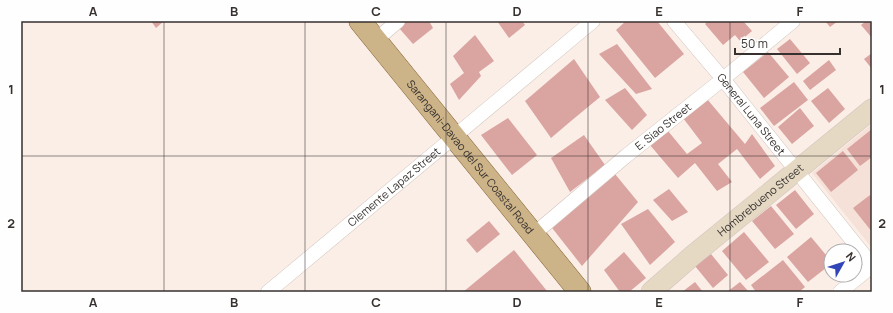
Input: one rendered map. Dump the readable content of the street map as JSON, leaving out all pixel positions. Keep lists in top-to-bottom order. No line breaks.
{"streets":{"main road":["Sarangani-Davao del Sur Coastal Road"],"street":["General Luna Street","E. Siao Street","Clemente Lapaz Street","Hombrebueno Street"]},"crossings":[["General Luna Street","E. Siao Street"],["General Luna Street","Hombrebueno Street"],["E. Siao Street","Sarangani-Davao del Sur Coastal Road"],["Sarangani-Davao del Sur Coastal Road","Clemente Lapaz Street"]],"scale_bar":"50 m","north":"top right","grid":{"columns":["A","B","C","D","E","F"],"rows":["1","2"]}}
